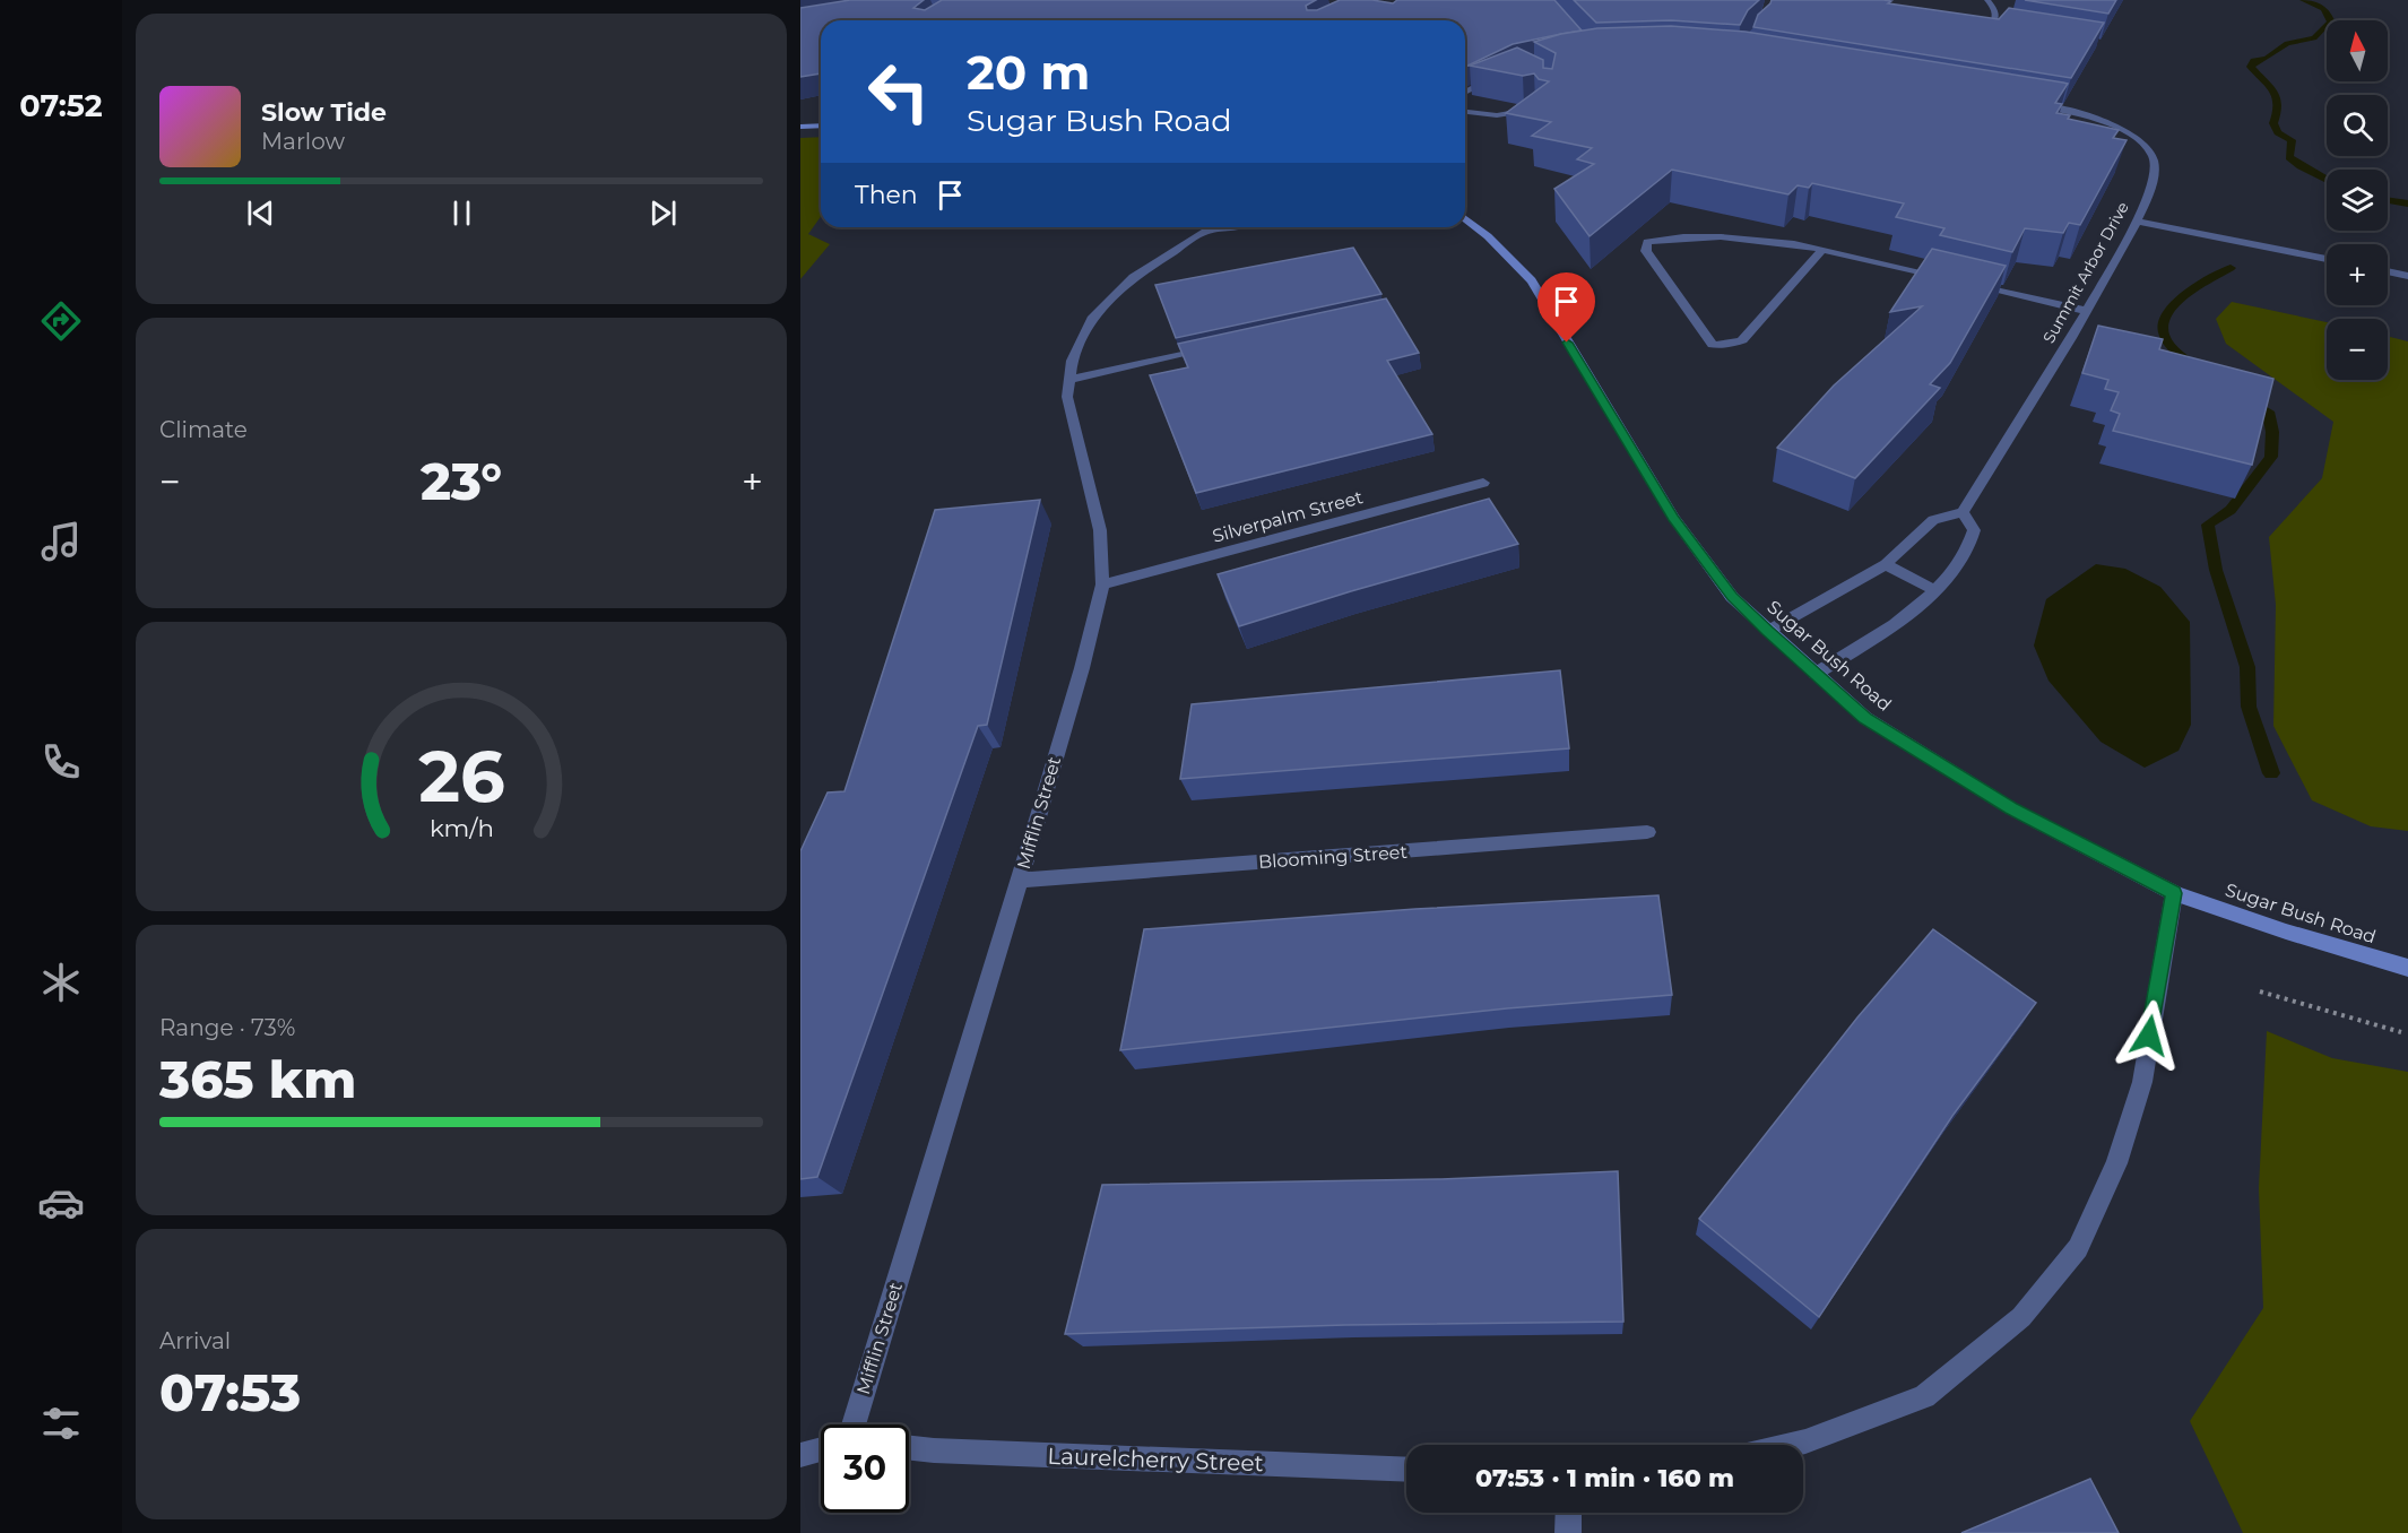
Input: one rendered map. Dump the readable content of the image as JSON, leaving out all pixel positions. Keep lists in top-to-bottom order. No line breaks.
{"streets":{"street":["Summit Arbor Drive","Silverpalm Street","Sugar Bush Road","Mifflin Street","Blooming Street","Laurelcherry Street"]},"crossings":[["Silverpalm Street","Mifflin Street"],["Mifflin Street","Blooming Street"]],"north":"top","page":{"tabs":"07:52","map_buttons":["+","−"],"turn":["20 m","Sugar Bush Road"],"song":["Slow Tide","Marlow"],"then":"Then","tile":["Climate",["Range · 73%","365 km"],["Arrival","07:53"]],"heat":["−","23°","+"],"limit":"30","trip":"07:53 · 1 min · 160 m","gauge":["26","km/h"]}}
